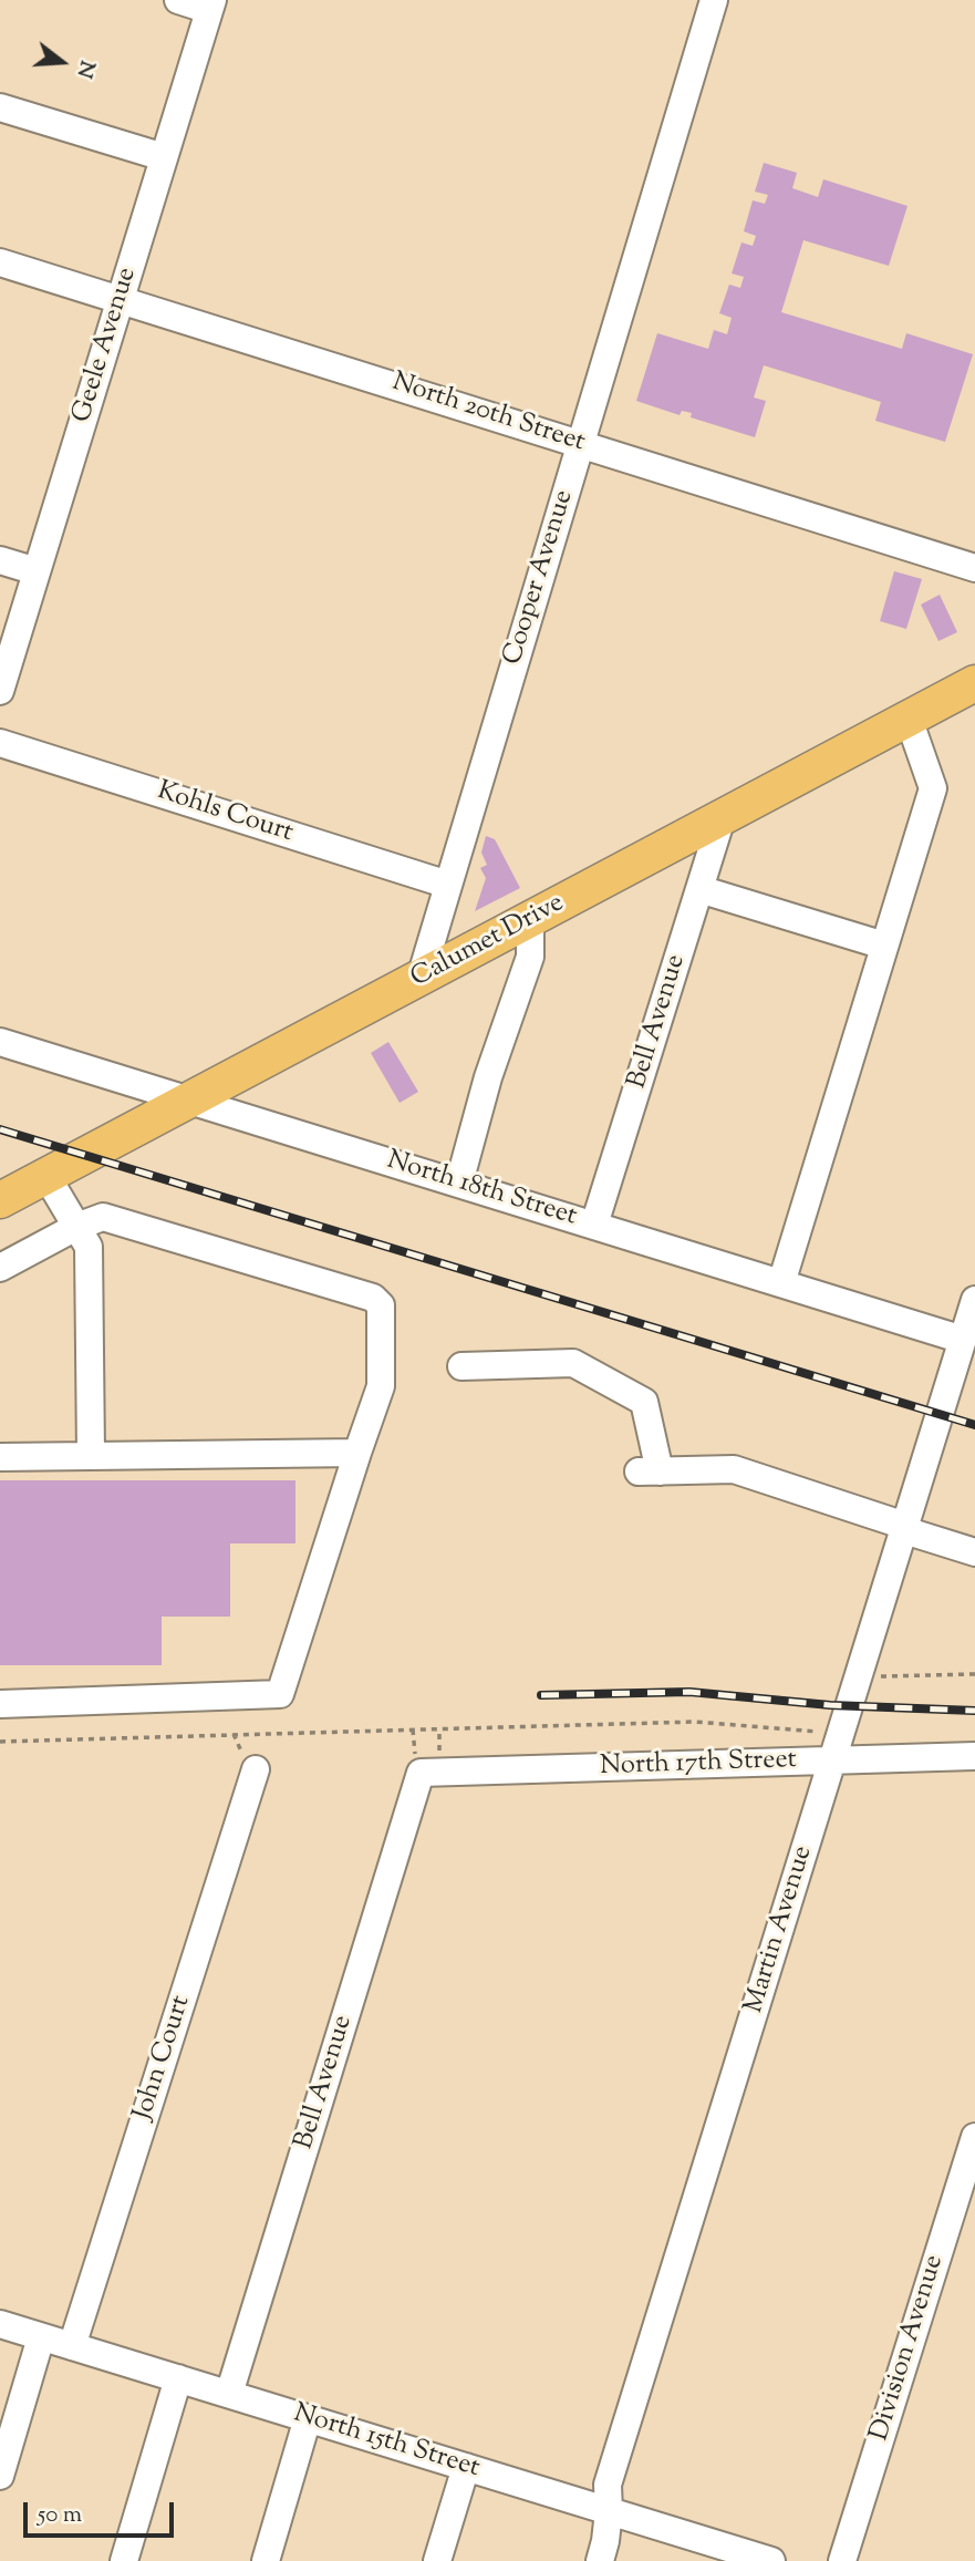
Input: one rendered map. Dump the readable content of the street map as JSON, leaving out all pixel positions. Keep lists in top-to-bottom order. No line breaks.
{"streets":{"main road":["Calumet Drive"],"street":["Geele Avenue","North 20th Street","Cooper Avenue","Kohls Court","Bell Avenue","North 18th Street","North 17th Street","Martin Avenue","John Court","Division Avenue","North 15th Street"]},"crossings":[["Geele Avenue","North 20th Street"],["North 20th Street","Cooper Avenue"],["Cooper Avenue","Kohls Court"],["Cooper Avenue","Calumet Drive"],["Calumet Drive","Bell Avenue"],["Calumet Drive","North 18th Street"],["Bell Avenue","North 18th Street"],["Bell Avenue","North 17th Street"],["Bell Avenue","North 15th Street"],["North 18th Street","Martin Avenue"],["North 17th Street","Martin Avenue"],["Martin Avenue","North 15th Street"],["John Court","North 15th Street"]],"scale_bar":"50 m","north":"right"}
